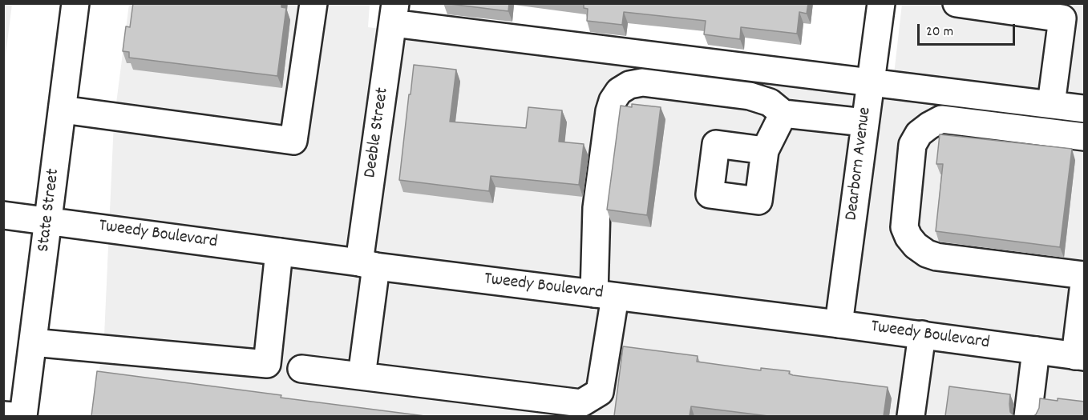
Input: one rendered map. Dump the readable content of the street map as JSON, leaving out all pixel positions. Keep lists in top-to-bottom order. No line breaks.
{"streets":{"main road":["Deeble Street","Dearborn Avenue","State Street","Tweedy Boulevard"]},"crossings":[["Deeble Street","Tweedy Boulevard"],["Dearborn Avenue","Tweedy Boulevard"],["State Street","Tweedy Boulevard"]],"scale_bar":"20 m"}
